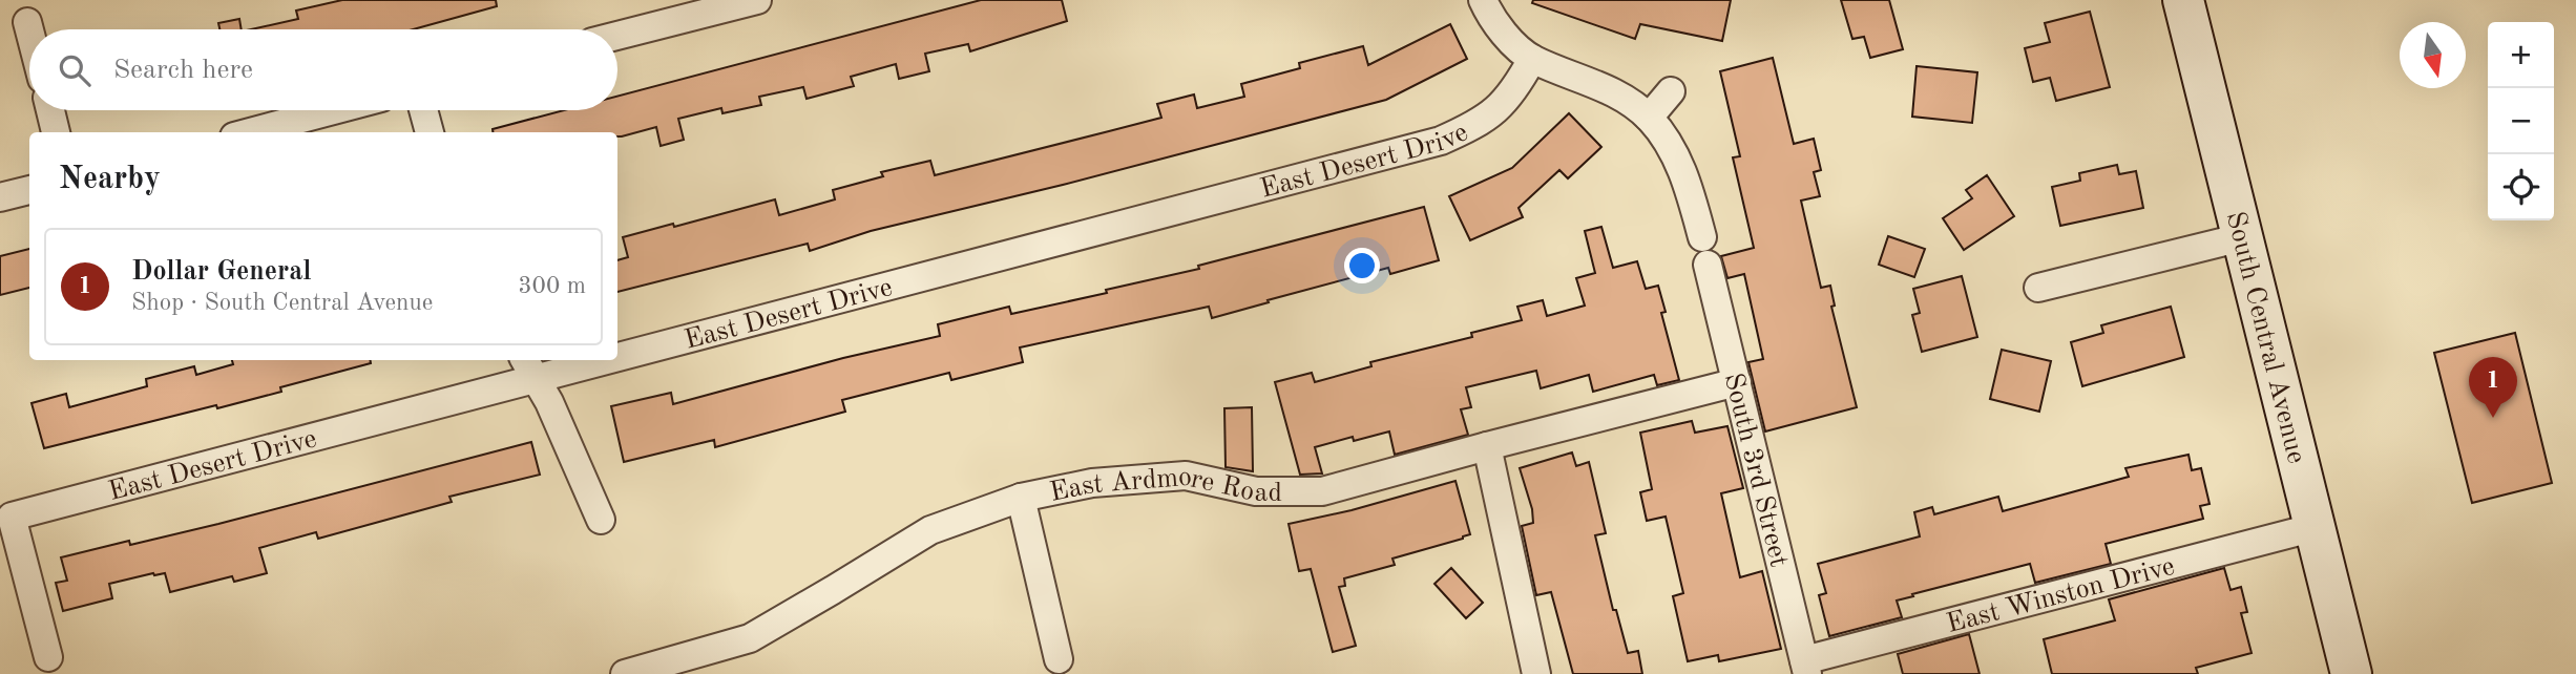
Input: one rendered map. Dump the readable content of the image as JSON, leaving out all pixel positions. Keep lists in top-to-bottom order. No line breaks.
{"streets":{"main road":["South Central Avenue"],"street":["East Desert Drive","South 3rd Street","East Ardmore Road","East Winston Drive"]},"crossings":[["South Central Avenue","East Winston Drive"],["South 3rd Street","East Ardmore Road"],["South 3rd Street","East Winston Drive"]],"north":"bottom","page":{"map_buttons":["+","−"],"search":"Search here","heading":"Nearby","list":[{"mark":"1","name":"Dollar General","note":"Shop · South Central Avenue","value":"300 m"}],"pins":"1"}}
